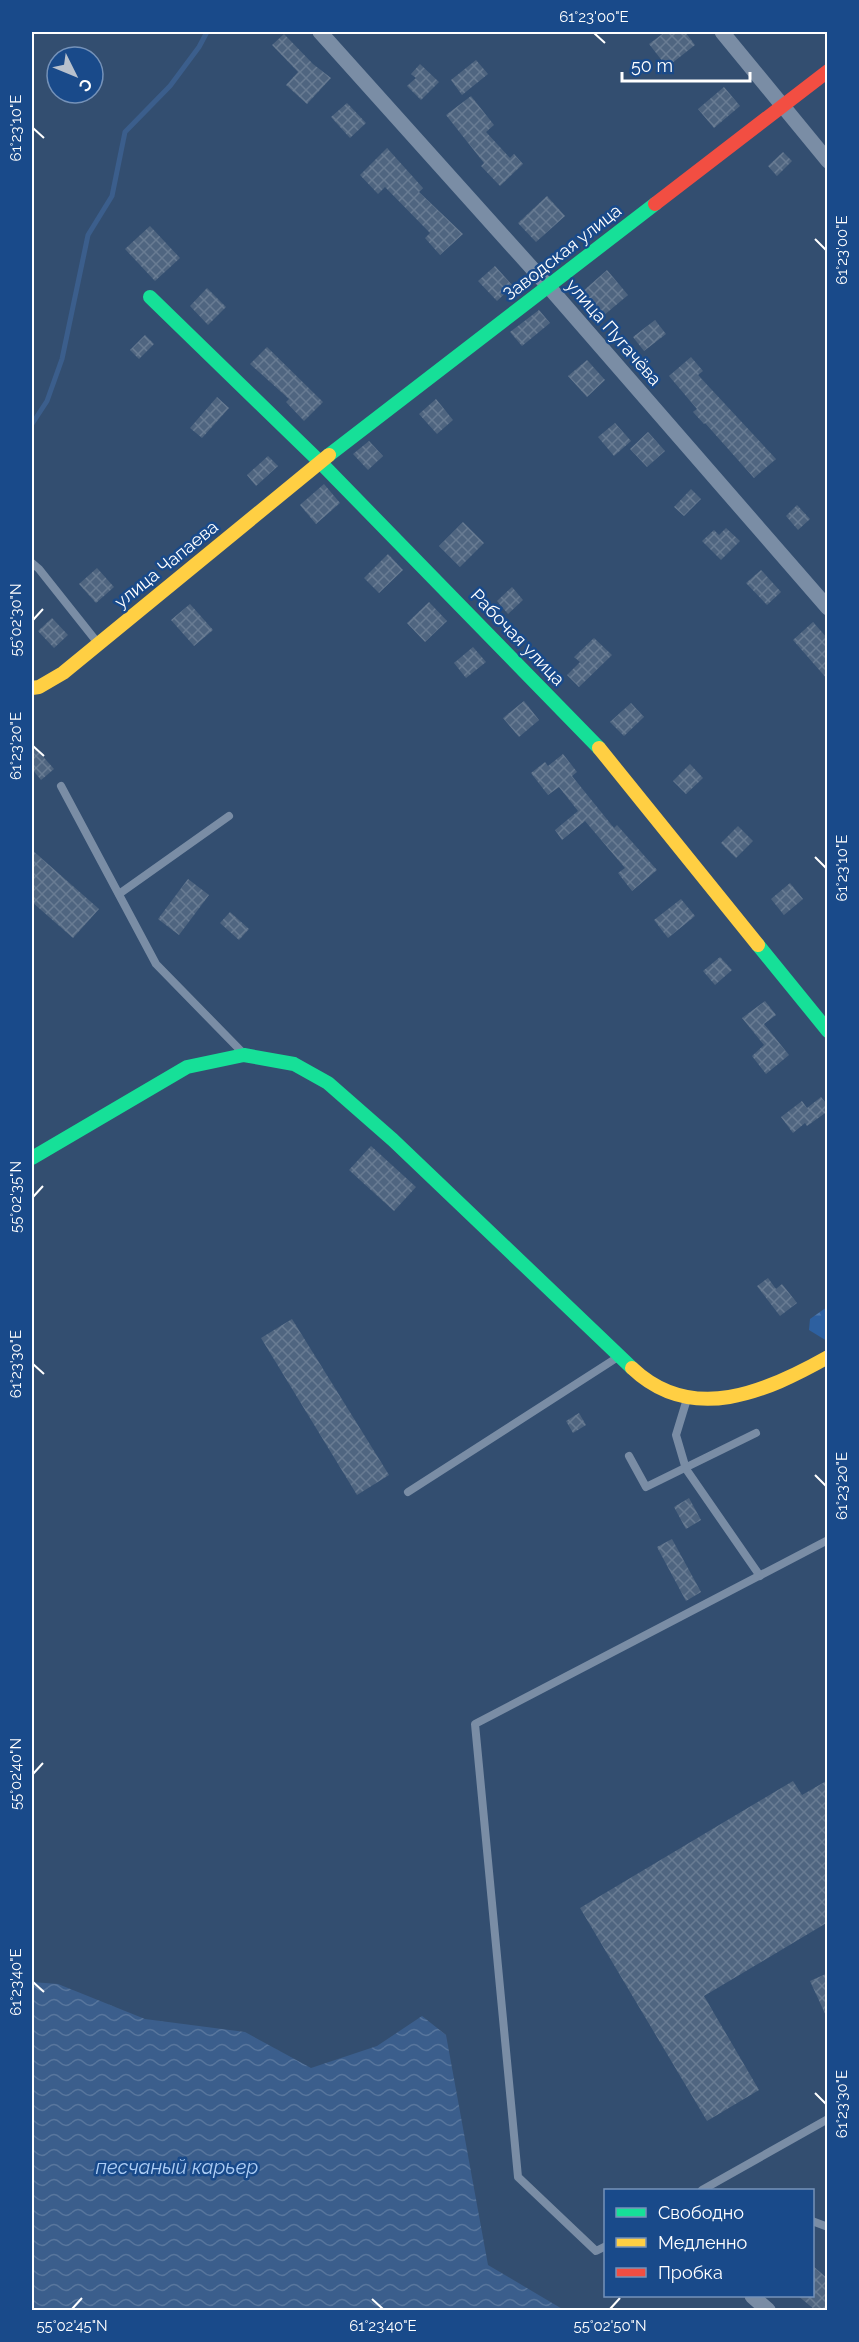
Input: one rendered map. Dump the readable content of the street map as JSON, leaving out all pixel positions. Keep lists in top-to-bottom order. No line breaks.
{"streets":{"street":["Заводская улица","улица Пугачёва","улица Чапаева","Рабочая улица"]},"crossings":[["Заводская улица","улица Пугачёва"],["Заводская улица","улица Чапаева"],["Заводская улица","Рабочая улица"],["улица Чапаева","Рабочая улица"]],"water":["песчаный карьер"],"legend":["Свободно","Медленно","Пробка"],"scale_bar":"50 m","north":"bottom right","coordinates":["61°23'00\"E","61°23'10\"E","55°02'30\"N","61°23'20\"E","55°02'35\"N","61°23'30\"E","55°02'40\"N","61°23'40\"E","55°02'45\"N","55°02'50\"N"]}
